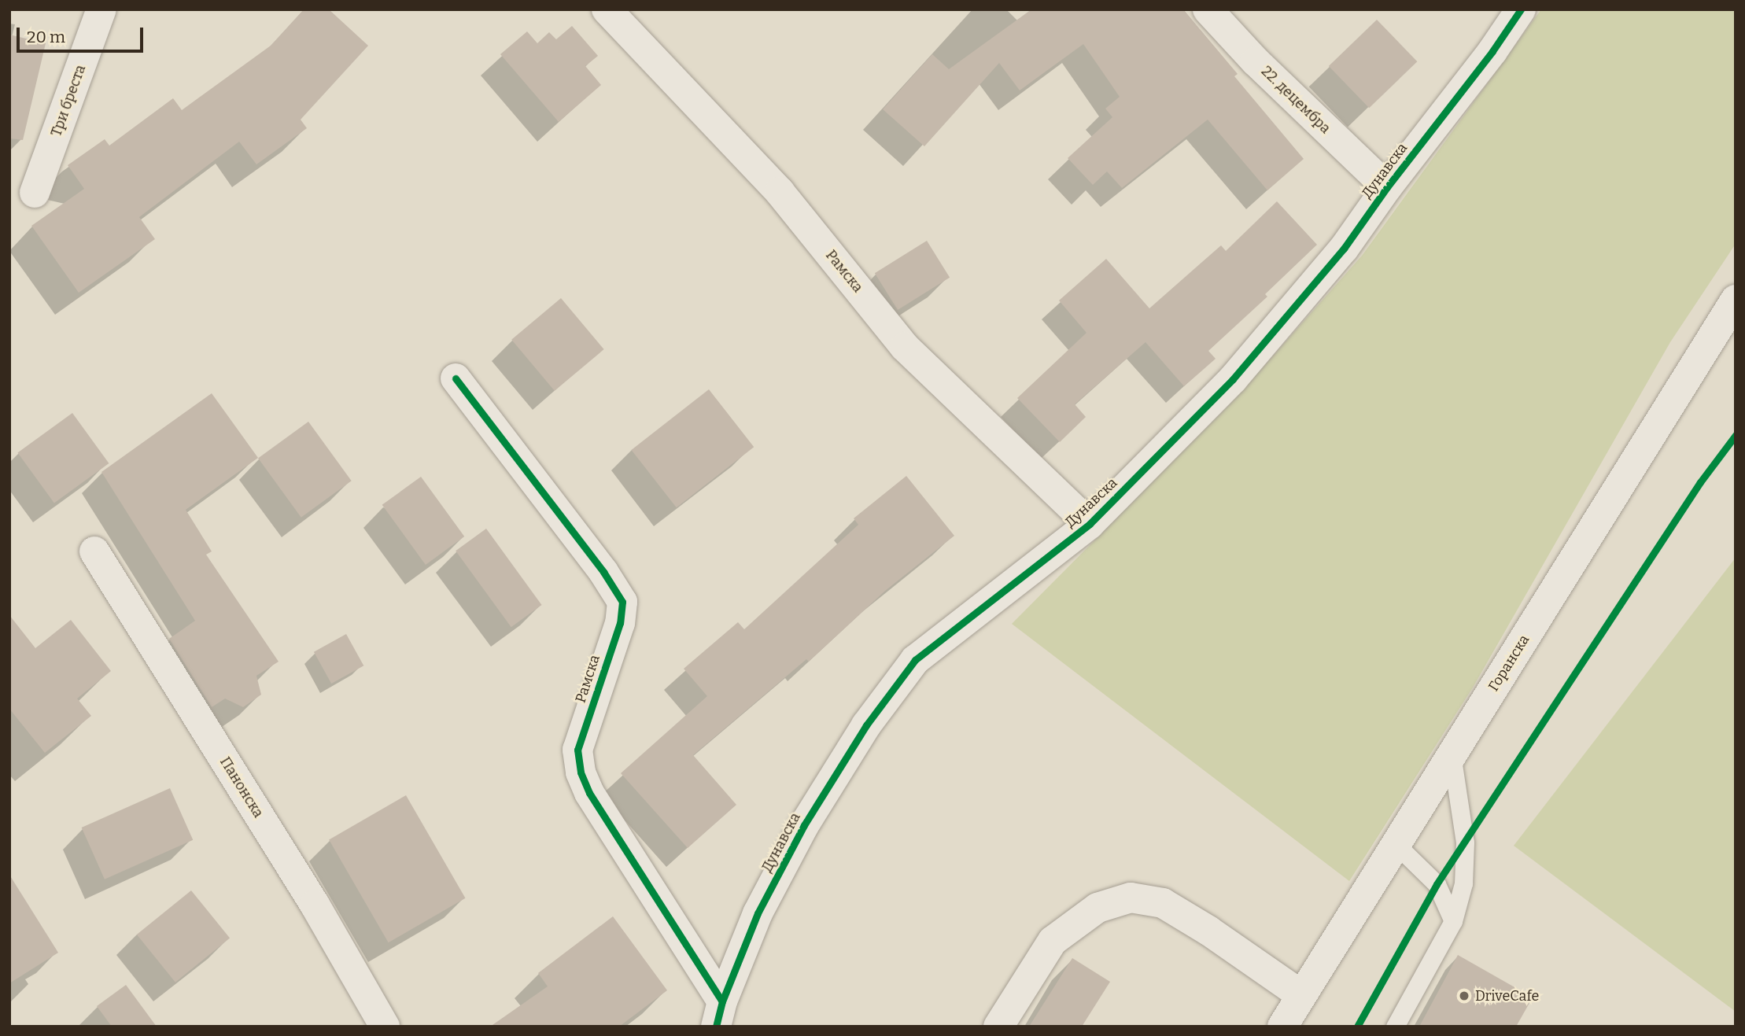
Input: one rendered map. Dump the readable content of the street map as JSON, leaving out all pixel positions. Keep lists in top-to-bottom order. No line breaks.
{"streets":{"street":["22. децембра","Три бреста","Дунавска","Рамска","Горанска","Панонска"]},"crossings":[["22. децембра","Дунавска"],["Дунавска","Рамска"]],"places":["DriveCafe"],"scale_bar":"20 m"}
